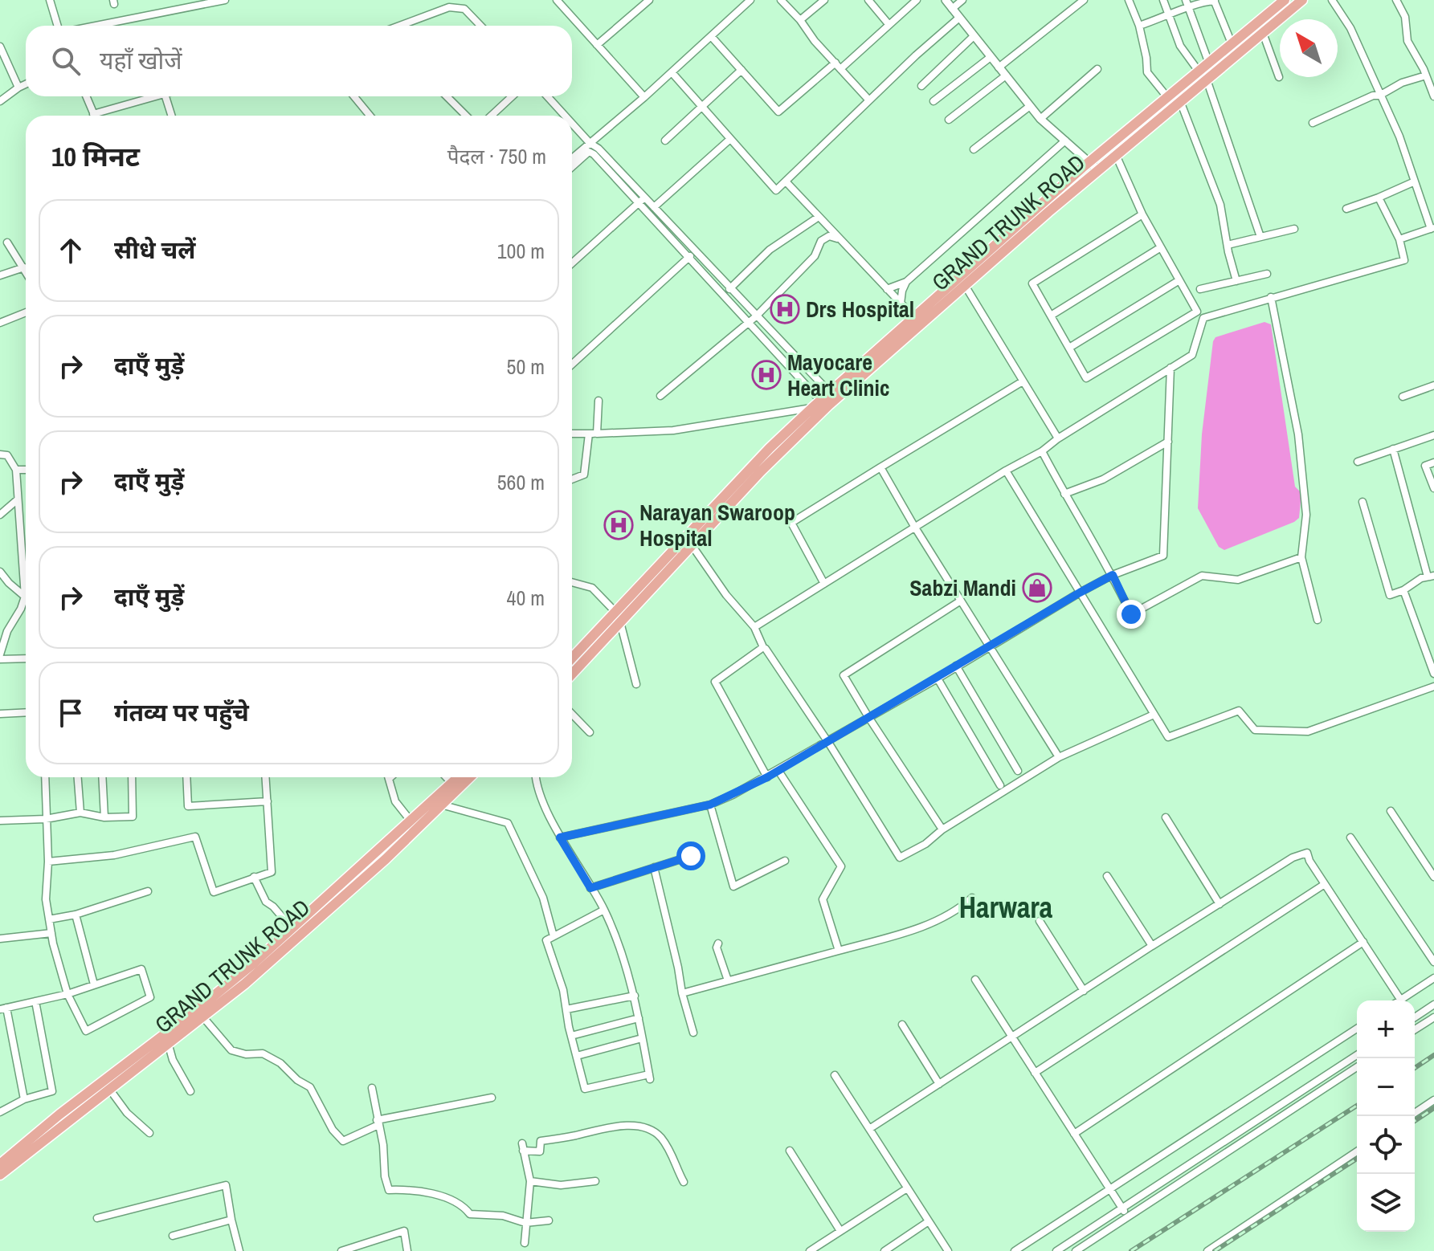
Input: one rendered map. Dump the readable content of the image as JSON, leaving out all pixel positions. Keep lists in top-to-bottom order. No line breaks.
{"streets":{"highway":["GRAND TRUNK ROAD"]},"districts":["Harwara"],"places":{"hospital":["Drs Hospital","Mayocare Heart Clinic","Narayan Swaroop Hospital"],"shop":["Sabzi Mandi"]},"north":"top left","page":{"search":"यहाँ खोजें","heading":["10 मिनट","पैदल · 750 m"],"list":[["सीधे चलें","100 m"],["दाएँ मुड़ें","50 m"],["दाएँ मुड़ें","560 m"],["दाएँ मुड़ें","40 m"],"गंतव्य पर पहुँचे"],"map_buttons":["+","−"]}}
